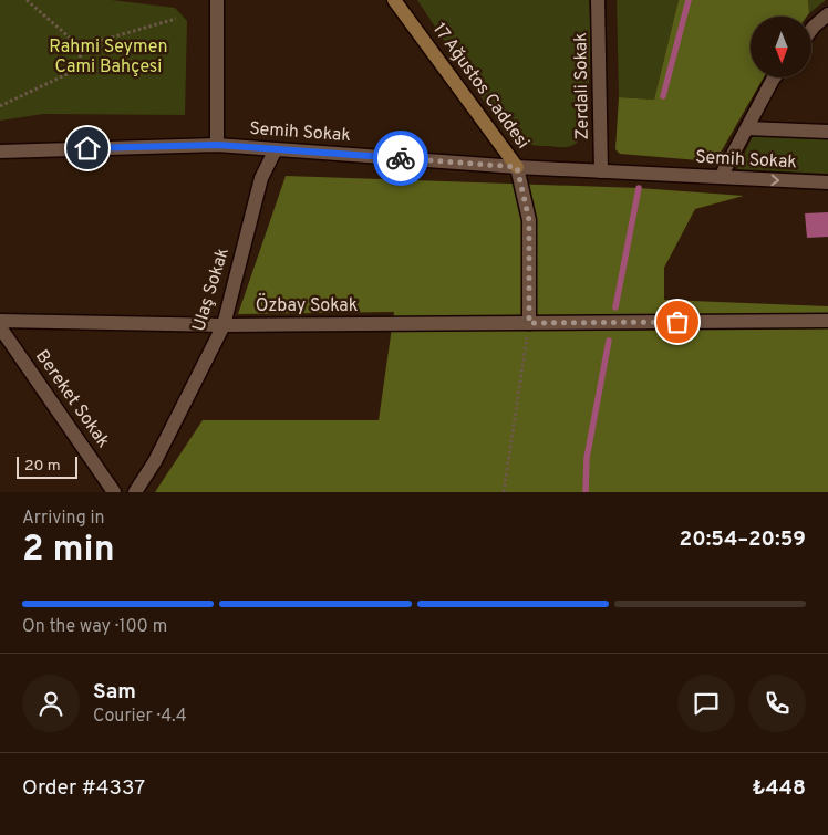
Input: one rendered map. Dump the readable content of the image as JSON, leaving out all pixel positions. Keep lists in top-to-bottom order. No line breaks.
{"streets":{"street":["17 Ağustos Caddesi","Zerdali Sokak","Semih Sokak","Ulaş Sokak","Özbay Sokak","Bereket Sokak"]},"crossings":[["17 Ağustos Caddesi","Semih Sokak"],["Zerdali Sokak","Semih Sokak"],["Semih Sokak","Ulaş Sokak"],["Ulaş Sokak","Özbay Sokak"]],"parks":["Rahmi Seymen Cami Bahçesi"],"scale_bar":"20 m","north":"bottom","page":{"scale":"20 m","heading":["2 min","Arriving in","20:54–20:59"],"panel":["Sam","Courier · 4.4","Order #4337","₺448"],"bar":"On the way · 100 m"}}
